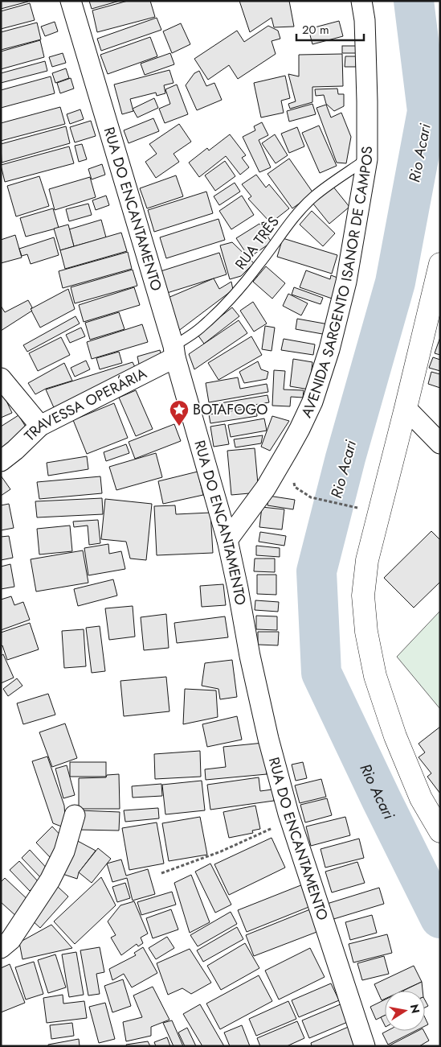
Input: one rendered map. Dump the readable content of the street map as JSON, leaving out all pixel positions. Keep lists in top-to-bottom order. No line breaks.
{"streets":{"street":["RUA DO ENCANTAMENTO","AVENIDA SARGENTO ISANOR DE CAMPOS","TRAVESSA OPERÁRIA"],"lane":["RUA TRÊS"]},"crossings":[["RUA DO ENCANTAMENTO","RUA TRÊS"],["RUA DO ENCANTAMENTO","AVENIDA SARGENTO ISANOR DE CAMPOS"],["RUA DO ENCANTAMENTO","TRAVESSA OPERÁRIA"],["RUA TRÊS","AVENIDA SARGENTO ISANOR DE CAMPOS"],["RUA TRÊS","TRAVESSA OPERÁRIA"]],"water":["Rio Acari"],"places":{"place":["BOTAFOGO"]},"scale_bar":"20 m","north":"right"}
